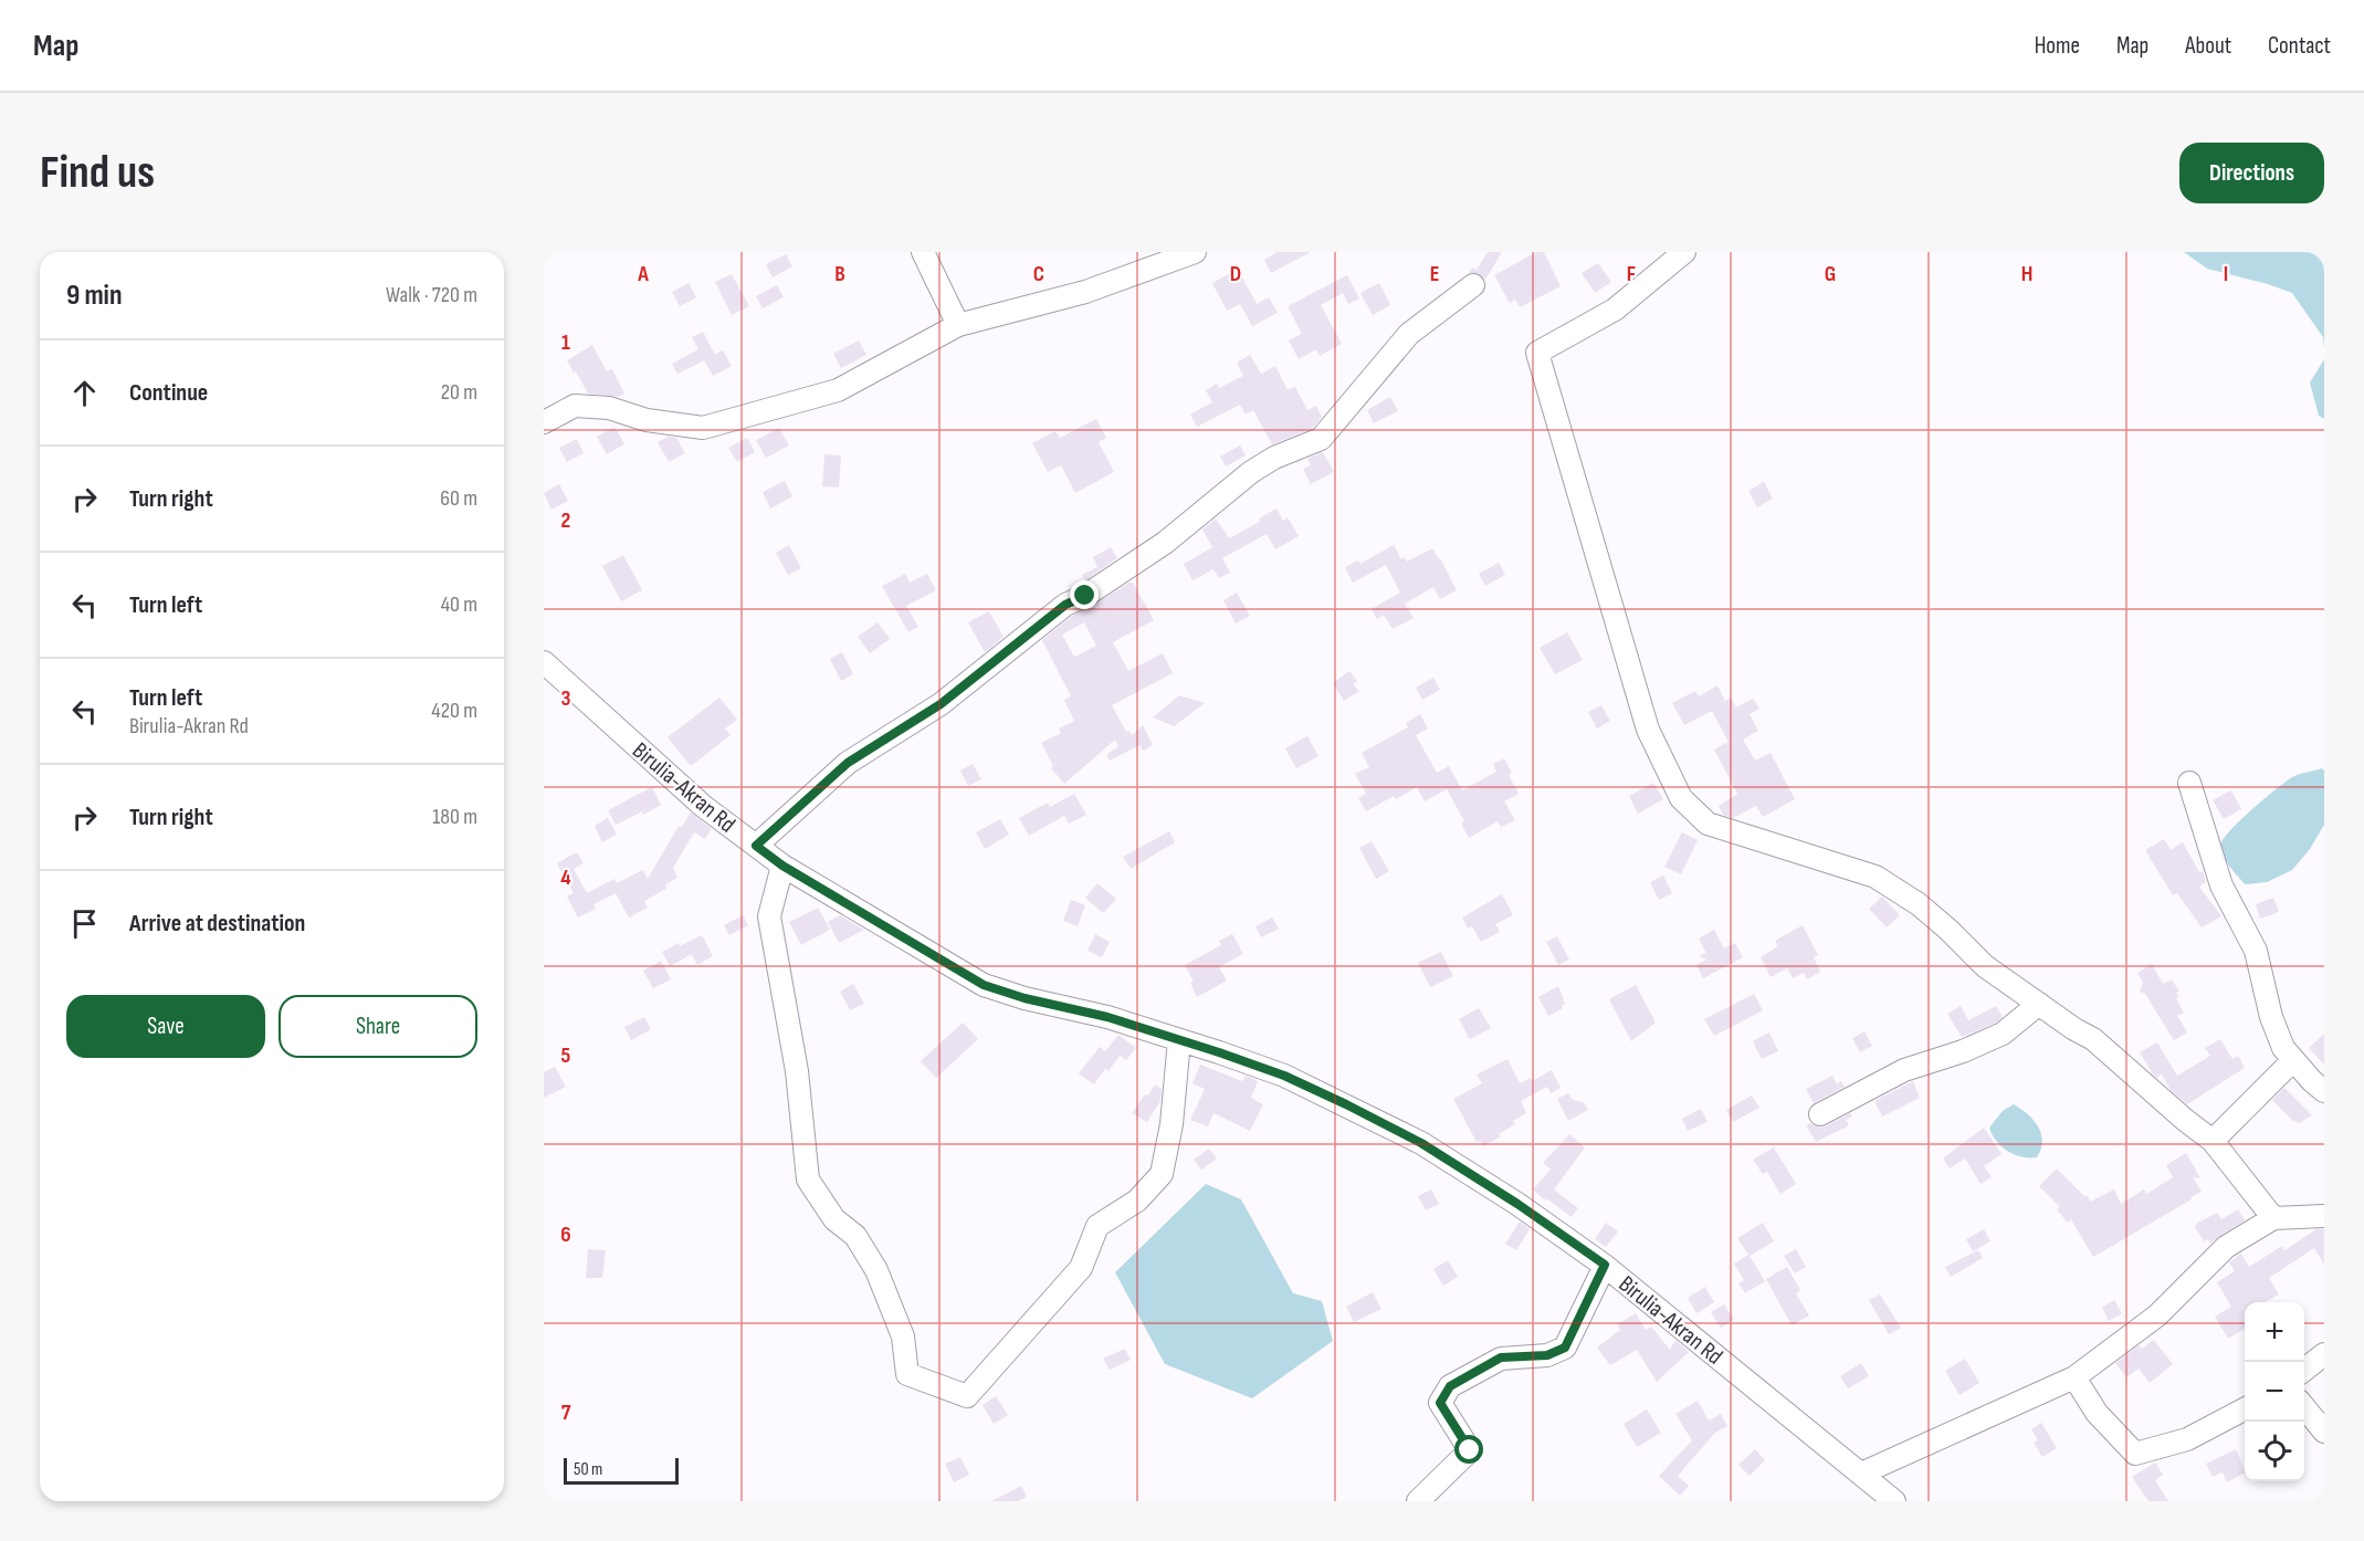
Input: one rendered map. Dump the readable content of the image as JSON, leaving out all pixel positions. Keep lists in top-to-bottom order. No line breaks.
{"streets":{"street":["Birulia-Akran Rd"]},"scale_bar":"50 m","page":{"header":"Map","nav":["Home","Map","About","Contact"],"buttons":["Directions",["Save","Share"]],"title":"Find us","heading":["9 min","Walk · 720 m"],"list":[["Continue","20 m"],["Turn right","60 m"],["Turn left","40 m"],["Turn left","Birulia-Akran Rd","420 m"],["Turn right","180 m"],"Arrive at destination"],"map_buttons":["+","−"],"scale":"50 m"},"grid":{"columns":["A","B","C","D","E","F","G","H","I"],"rows":["1","2","3","4","5","6","7"]}}
